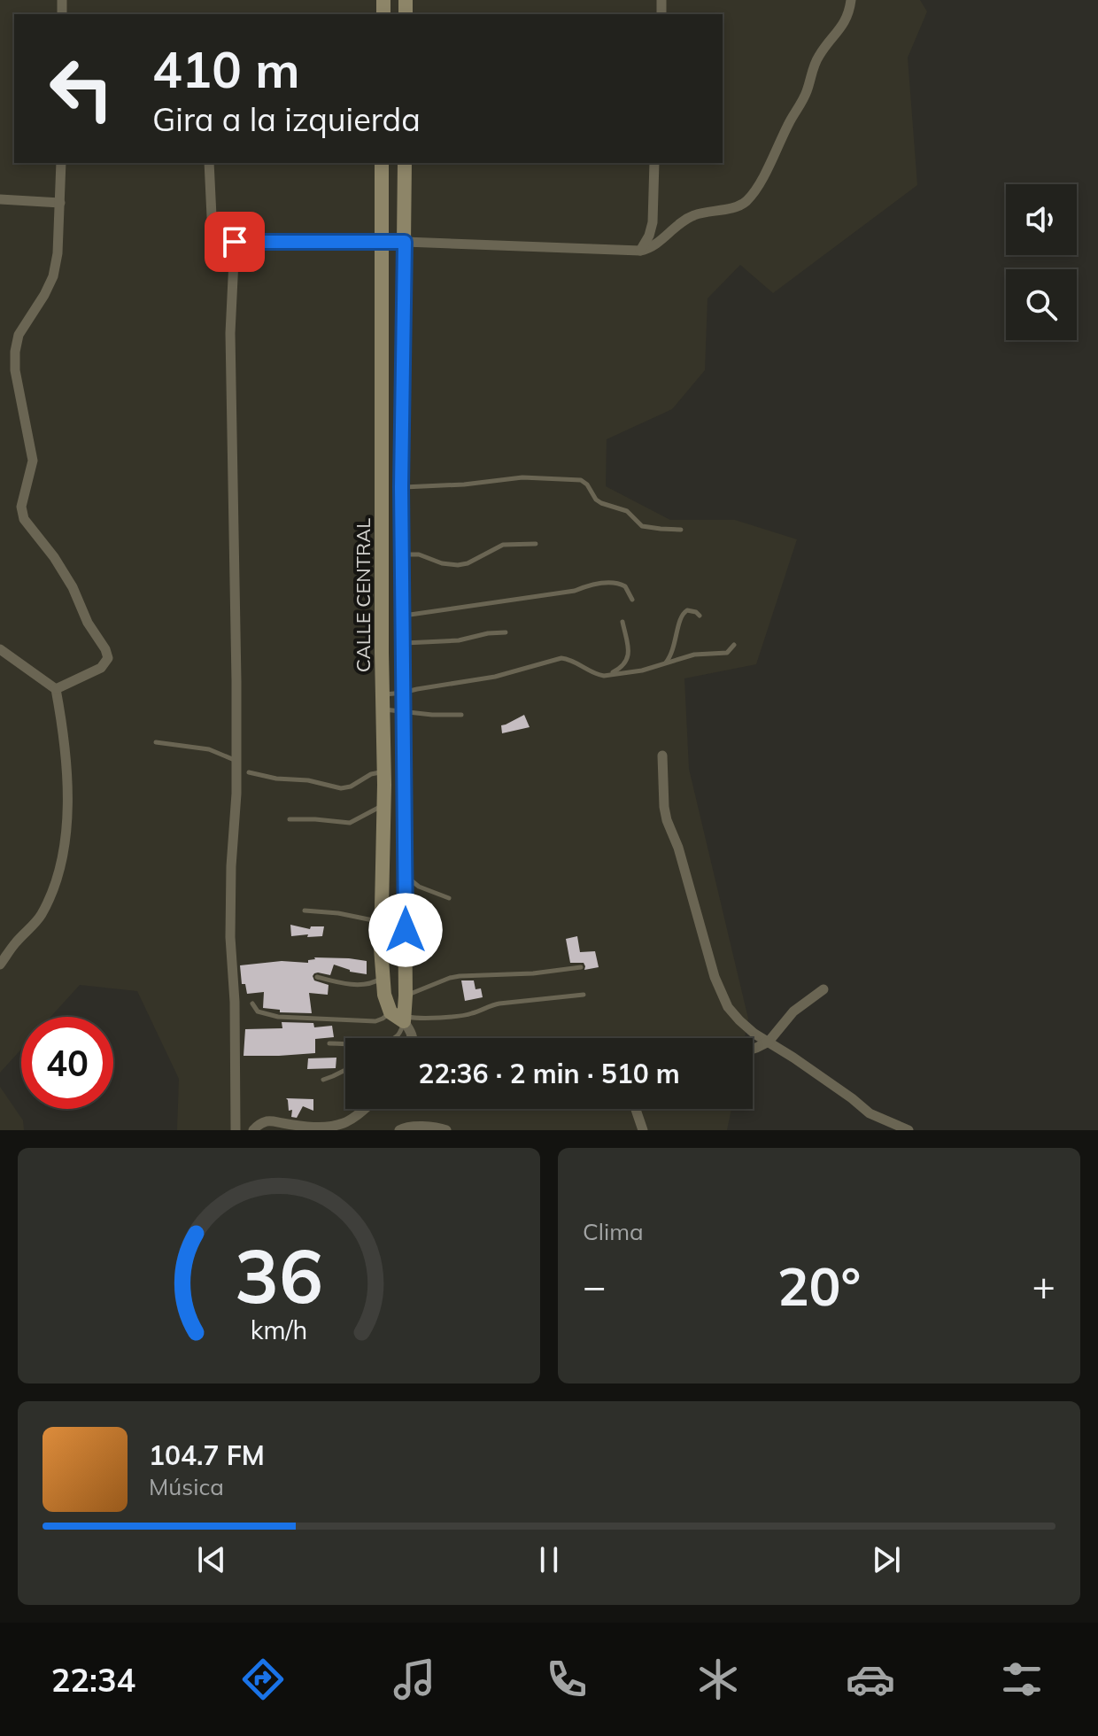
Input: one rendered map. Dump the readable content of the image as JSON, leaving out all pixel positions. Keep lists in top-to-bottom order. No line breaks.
{"streets":{"street":["CALLE CENTRAL"]},"page":{"turn":["410 m","Gira a la izquierda"],"limit":"40","trip":"22:36 · 2 min · 510 m","tile":"Clima","heat":["−","20°","+"],"song":["104.7 FM","Música"],"tabs":"22:34","gauge":["36","km/h"]}}
